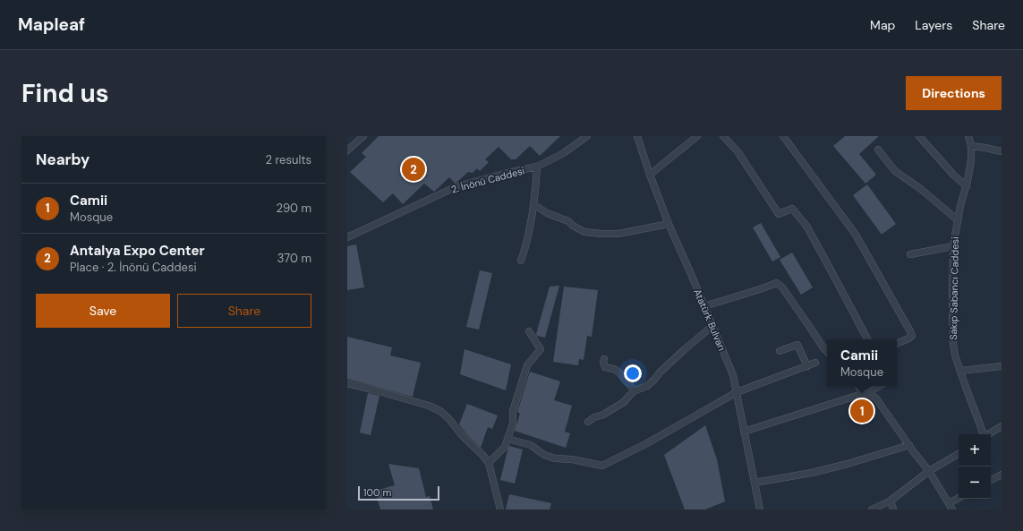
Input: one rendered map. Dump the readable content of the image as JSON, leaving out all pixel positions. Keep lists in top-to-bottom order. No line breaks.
{"streets":{"street":["2. İnönü Caddesi","Sakıp Sabancı Caddesi","Atatürk Bulvarı"]},"scale_bar":"100 m","page":{"header":"Mapleaf","nav":["Map","Layers","Share"],"buttons":["Directions",["Save","Share"]],"title":"Find us","heading":["Nearby","2 results"],"pins":["2","1"],"list":[{"mark":"1","name":"Camii","note":"Mosque","value":"290 m"},{"mark":"2","name":"Antalya Expo Center","note":"Place · 2. İnönü Caddesi","value":"370 m"}],"popup":["Camii","Mosque"],"map_buttons":["+","−"],"scale":"100 m"}}
